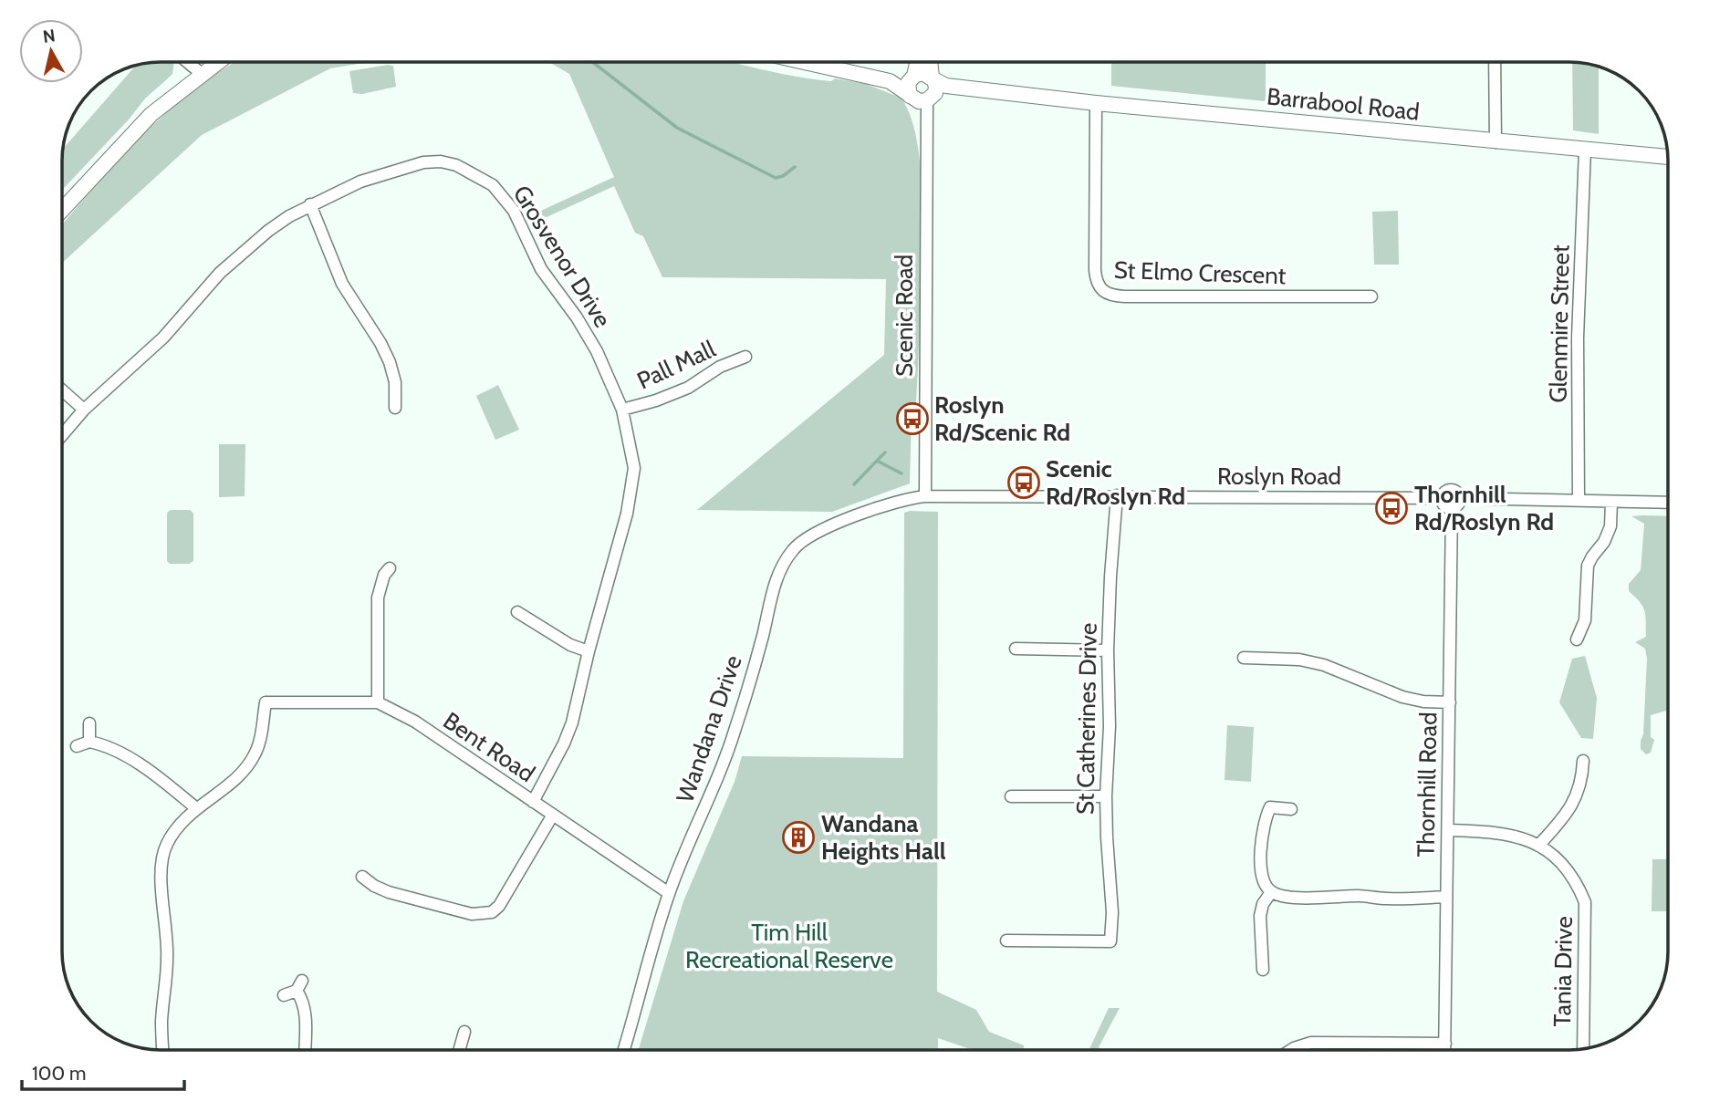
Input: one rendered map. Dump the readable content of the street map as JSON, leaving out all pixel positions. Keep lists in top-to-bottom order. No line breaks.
{"streets":{"main road":["Barrabool Road"],"street":["Grosvenor Drive","St Elmo Crescent","Scenic Road","Glenmire Street","Pall Mall","Roslyn Road","St Catherines Drive","Wandana Drive","Bent Road","Thornhill Road","Tania Drive"]},"crossings":[["Barrabool Road","St Elmo Crescent"],["Barrabool Road","Scenic Road"],["Barrabool Road","Glenmire Street"],["Grosvenor Drive","Pall Mall"],["Grosvenor Drive","Bent Road"],["Scenic Road","Roslyn Road"],["Scenic Road","Wandana Drive"],["Roslyn Road","St Catherines Drive"],["Roslyn Road","Wandana Drive"],["Roslyn Road","Thornhill Road"],["Wandana Drive","Bent Road"],["Thornhill Road","Tania Drive"]],"parks":["Tim Hill Recreational Reserve"],"places":{"bus stop":["Roslyn Rd/Scenic Rd","Scenic Rd/Roslyn Rd","Thornhill Rd/Roslyn Rd"],"building":["Wandana Heights Hall"]},"scale_bar":"100 m","north":"top"}
